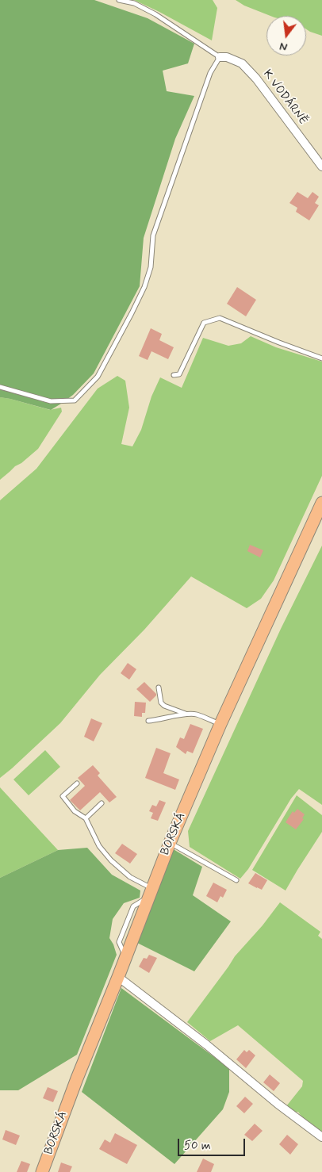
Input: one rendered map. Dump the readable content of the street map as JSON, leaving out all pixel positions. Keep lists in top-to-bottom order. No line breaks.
{"streets":{"main road":["BORSKÁ"],"street":["K VODÁRNĚ"]},"scale_bar":"50 m","north":"bottom"}
